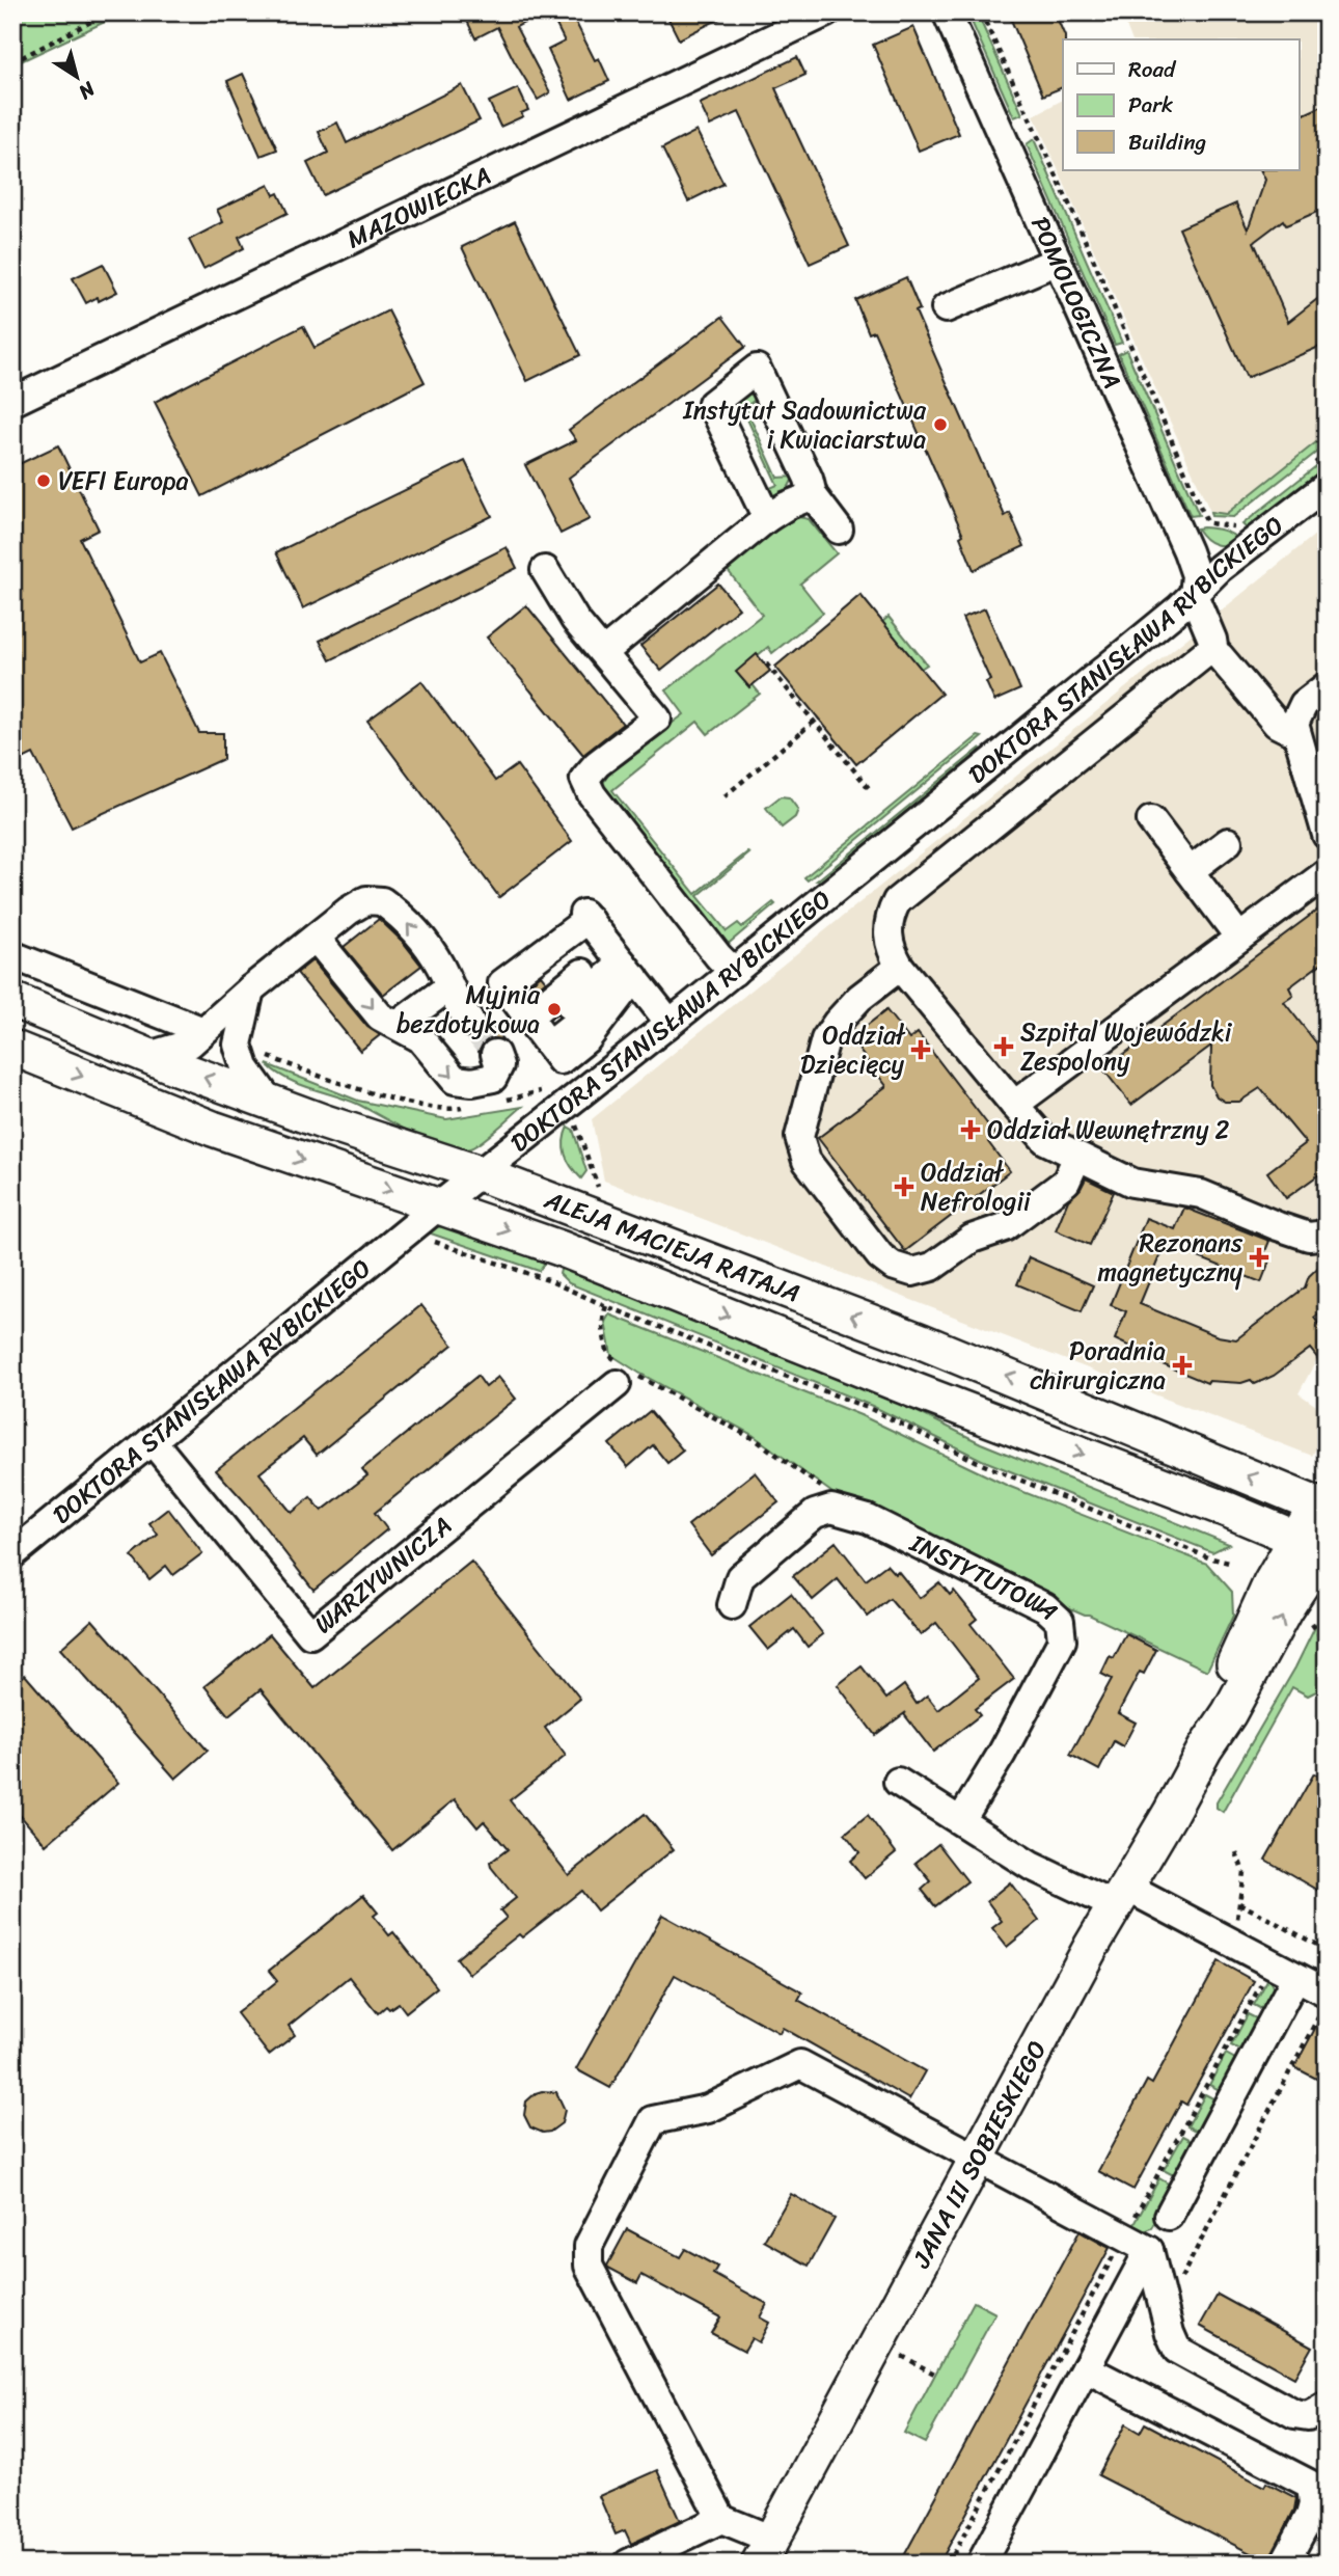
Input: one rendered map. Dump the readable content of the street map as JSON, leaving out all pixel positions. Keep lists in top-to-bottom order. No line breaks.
{"streets":{"main road":["ALEJA MACIEJA RATAJA","JANA III SOBIESKIEGO"],"street":["MAZOWIECKA","POMOLOGICZNA","DOKTORA STANISŁAWA RYBICKIEGO","WARZYWNICZA","INSTYTUTOWA"]},"crossings":[["POMOLOGICZNA","DOKTORA STANISŁAWA RYBICKIEGO"],["DOKTORA STANISŁAWA RYBICKIEGO","ALEJA MACIEJA RATAJA"],["DOKTORA STANISŁAWA RYBICKIEGO","WARZYWNICZA"],["ALEJA MACIEJA RATAJA","JANA III SOBIESKIEGO"]],"places":{"other":["Instytut Sadownictwa i Kwiaciarstwa","VEFI Europa","Myjnia bezdotykowa"],"health":["Szpital Wojewódzki Zespolony","Oddział Dziecięcy","Oddział Wewnętrzny 2","Oddział Nefrologii","Rezonans magnetyczny","Poradnia chirurgiczna"]},"legend":["Road","Park","Building"],"north":"bottom right"}
